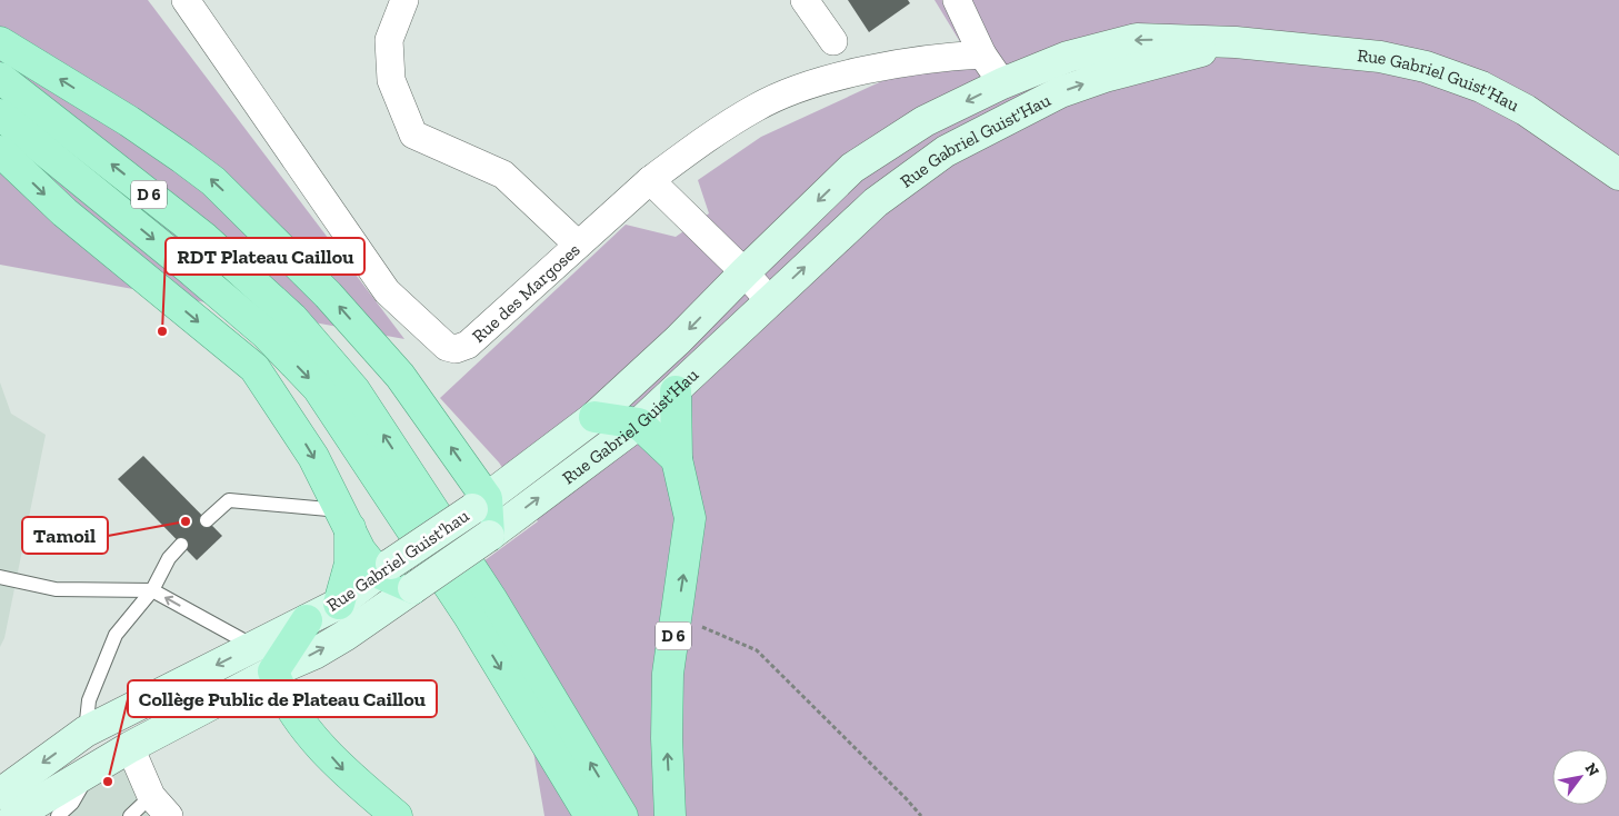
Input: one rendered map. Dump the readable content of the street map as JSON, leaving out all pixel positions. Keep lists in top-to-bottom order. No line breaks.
{"streets":{"main road":["Rue Gabriel Guist'Hau","D 6","Rue Gabriel Guist'hau"],"street":["Rue des Margoses"]},"crossings":[["Rue Gabriel Guist'Hau","Rue Gabriel Guist'hau"]],"places":["RDT Plateau Caillou","Tamoil","Collège Public de Plateau Caillou"],"north":"top right"}
